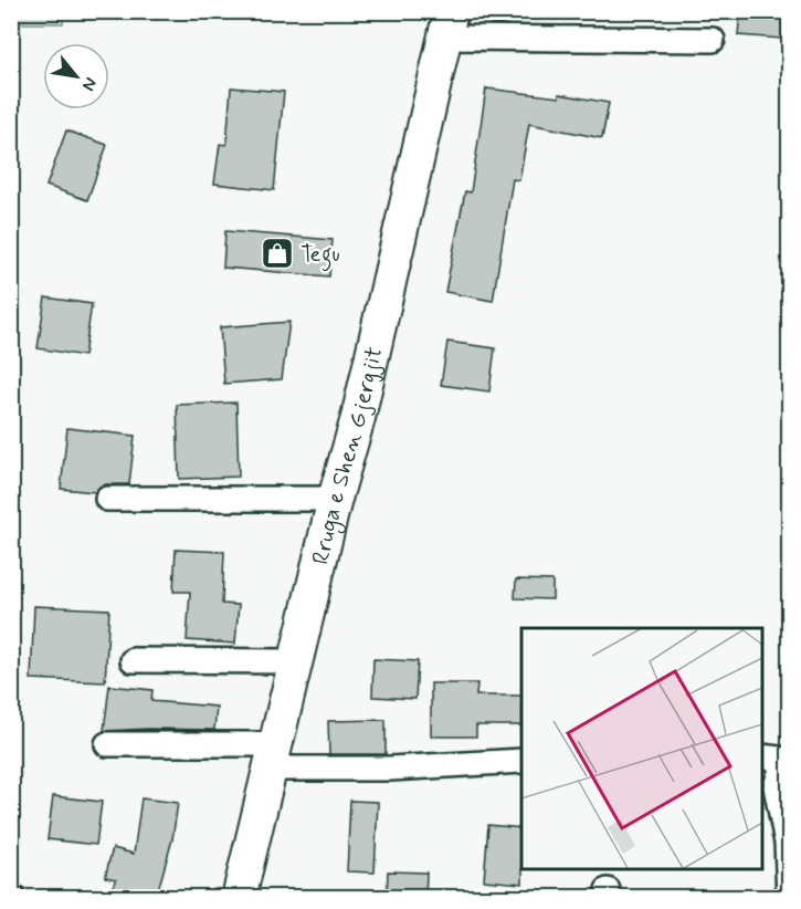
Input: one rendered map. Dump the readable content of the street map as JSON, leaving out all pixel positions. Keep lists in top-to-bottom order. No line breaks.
{"streets":{"street":["Rruga e Shen Gjergjit"]},"places":{"shop":["Tegu"]},"north":"bottom right"}
